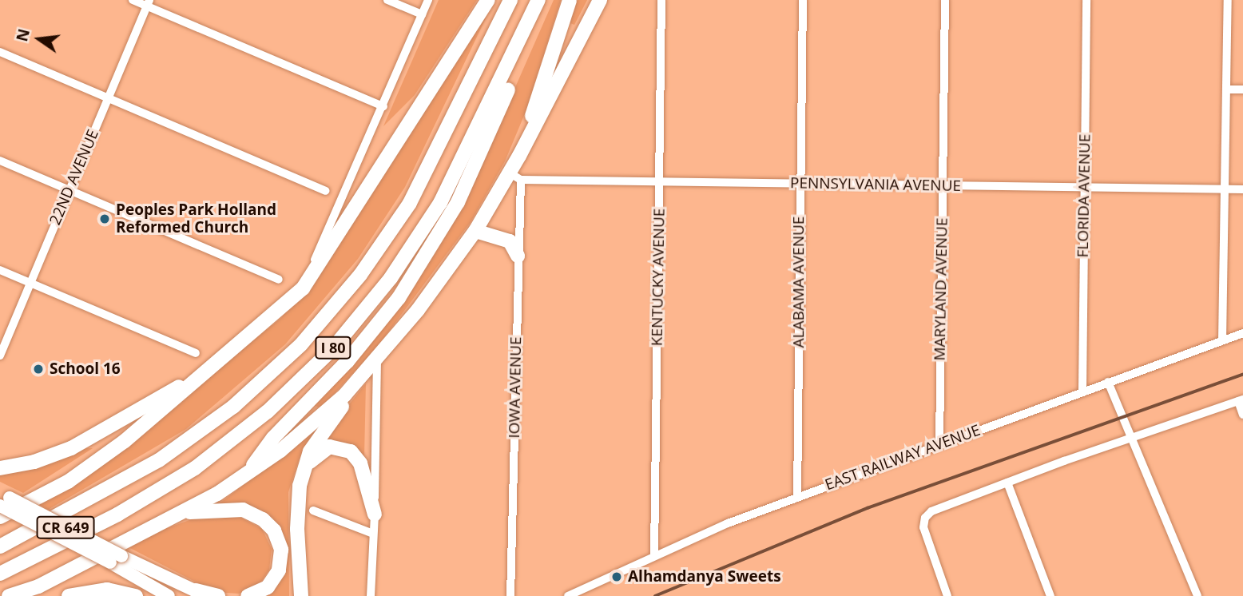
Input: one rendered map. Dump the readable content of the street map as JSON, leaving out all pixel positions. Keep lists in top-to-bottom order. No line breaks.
{"streets":{"highway":["I 80"],"main road":["CR 649"],"street":["22ND AVENUE","PENNSYLVANIA AVENUE","FLORIDA AVENUE","KENTUCKY AVENUE","ALABAMA AVENUE","MARYLAND AVENUE","IOWA AVENUE","EAST RAILWAY AVENUE"]},"crossings":[["PENNSYLVANIA AVENUE","FLORIDA AVENUE"],["PENNSYLVANIA AVENUE","KENTUCKY AVENUE"],["PENNSYLVANIA AVENUE","ALABAMA AVENUE"],["PENNSYLVANIA AVENUE","MARYLAND AVENUE"],["PENNSYLVANIA AVENUE","IOWA AVENUE"],["FLORIDA AVENUE","EAST RAILWAY AVENUE"],["KENTUCKY AVENUE","EAST RAILWAY AVENUE"],["ALABAMA AVENUE","EAST RAILWAY AVENUE"],["MARYLAND AVENUE","EAST RAILWAY AVENUE"]],"places":["Peoples Park Holland Reformed Church","School 16","Alhamdanya Sweets"],"north":"left"}
